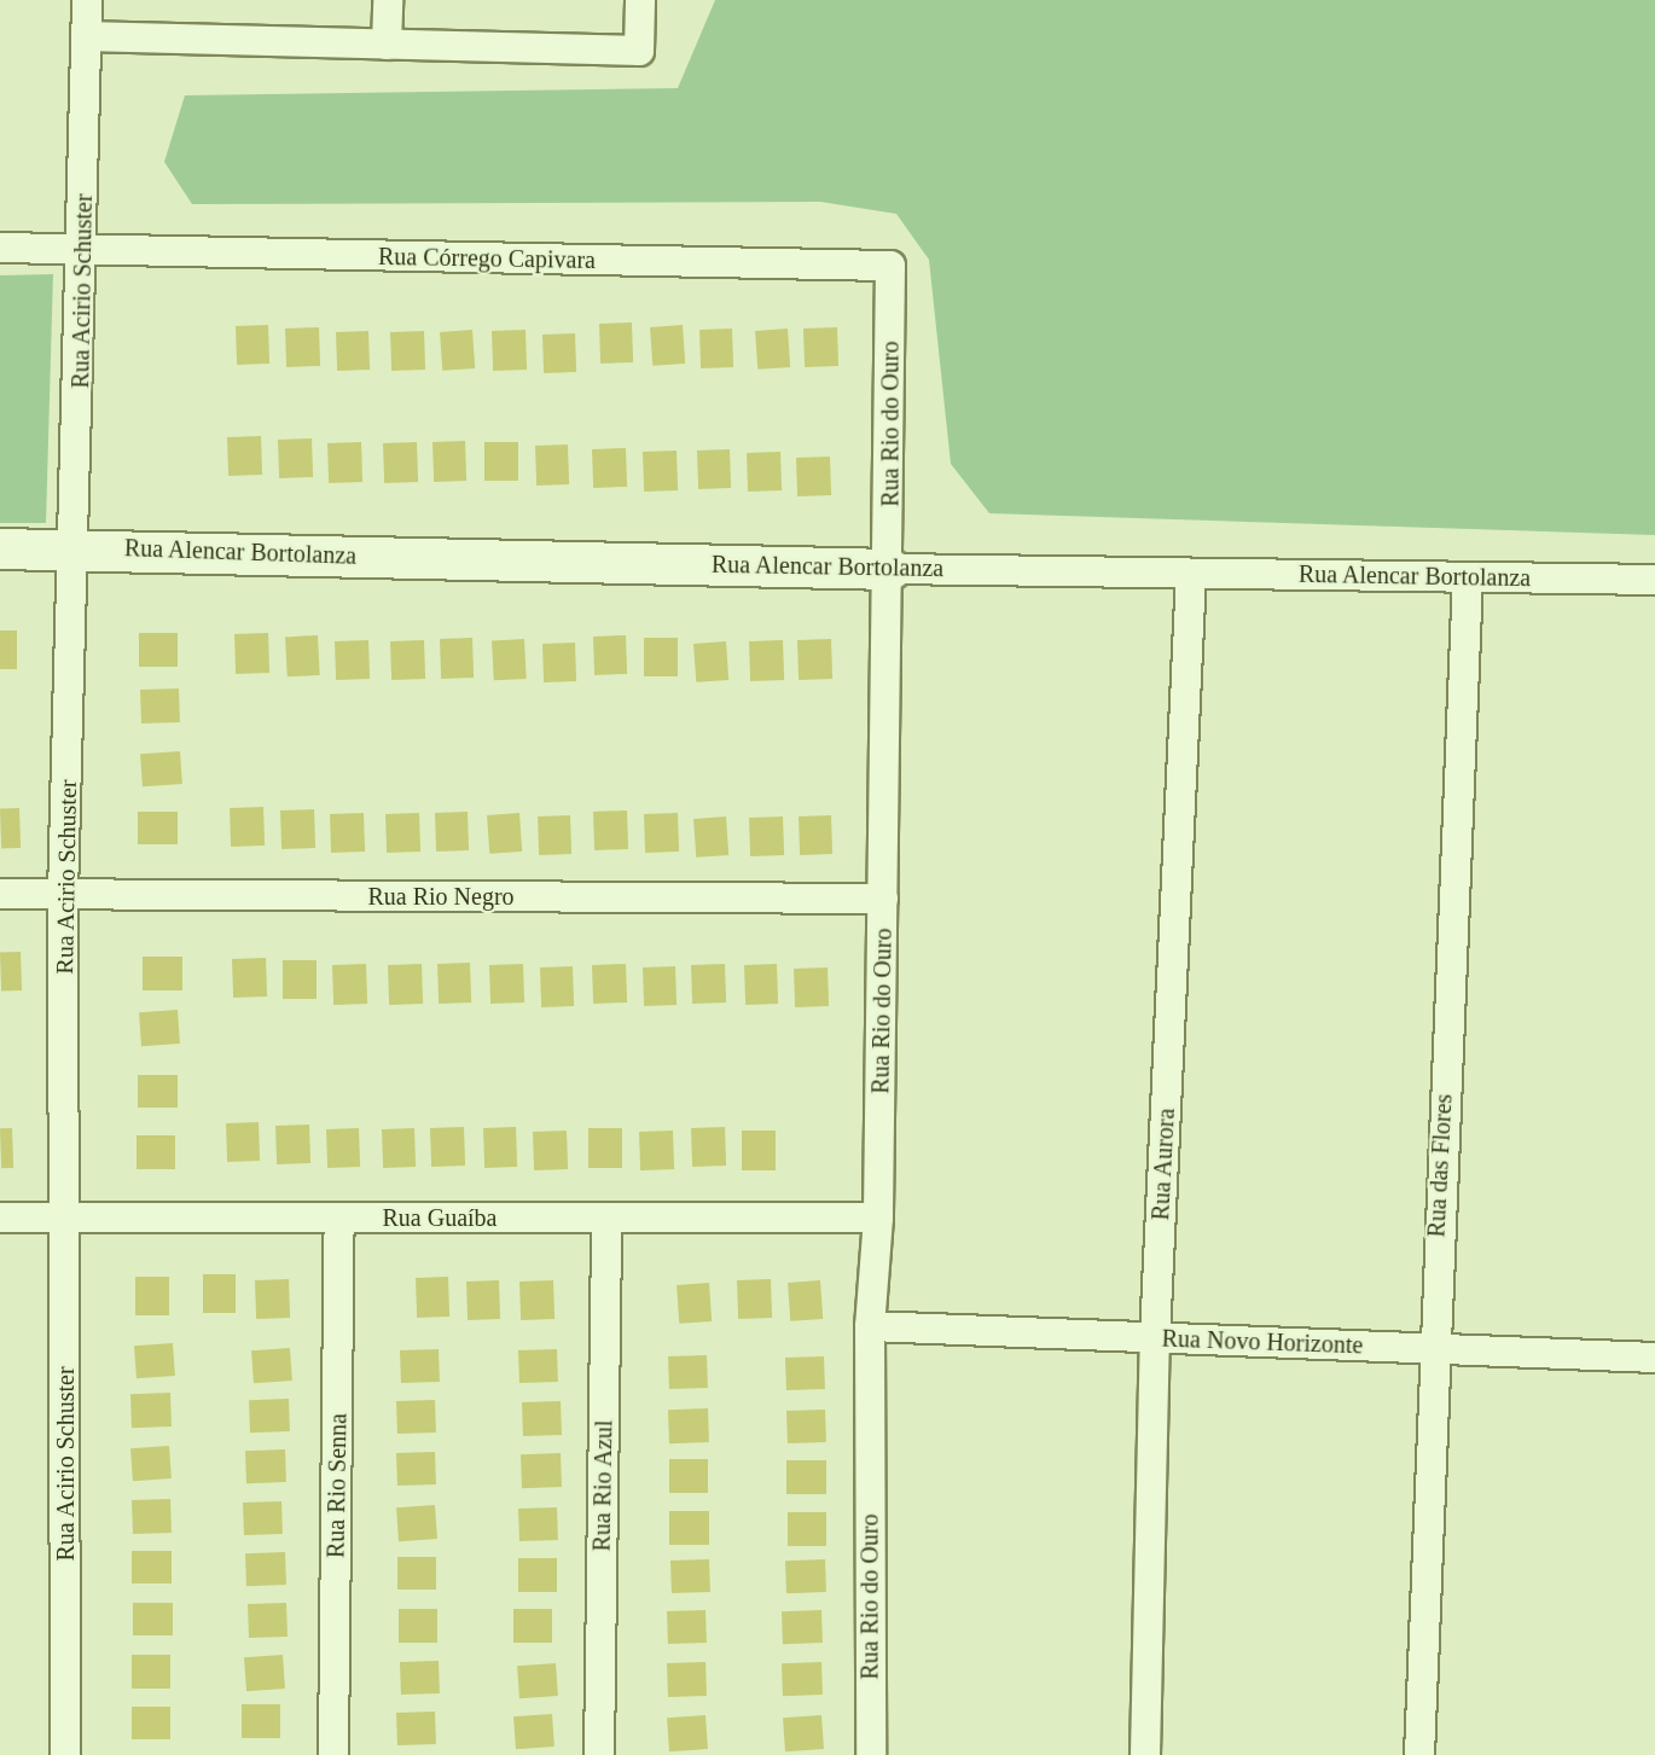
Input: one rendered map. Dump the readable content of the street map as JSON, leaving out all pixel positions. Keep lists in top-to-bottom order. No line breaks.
{"streets":{"street":["Rua Córrego Capivara","Rua Acirio Schuster","Rua Rio do Ouro","Rua Alencar Bortolanza","Rua Rio Negro","Rua Aurora","Rua das Flores","Rua Guaíba","Rua Novo Horizonte","Rua Rio Senna","Rua Rio Azul"]},"crossings":[["Rua Córrego Capivara","Rua Acirio Schuster"],["Rua Córrego Capivara","Rua Rio do Ouro"],["Rua Acirio Schuster","Rua Alencar Bortolanza"],["Rua Acirio Schuster","Rua Rio Negro"],["Rua Acirio Schuster","Rua Guaíba"],["Rua Rio do Ouro","Rua Alencar Bortolanza"],["Rua Rio do Ouro","Rua Rio Negro"],["Rua Rio do Ouro","Rua Guaíba"],["Rua Rio do Ouro","Rua Novo Horizonte"],["Rua Alencar Bortolanza","Rua Aurora"],["Rua Alencar Bortolanza","Rua das Flores"],["Rua Aurora","Rua Novo Horizonte"],["Rua das Flores","Rua Novo Horizonte"],["Rua Guaíba","Rua Rio Senna"],["Rua Guaíba","Rua Rio Azul"]]}
